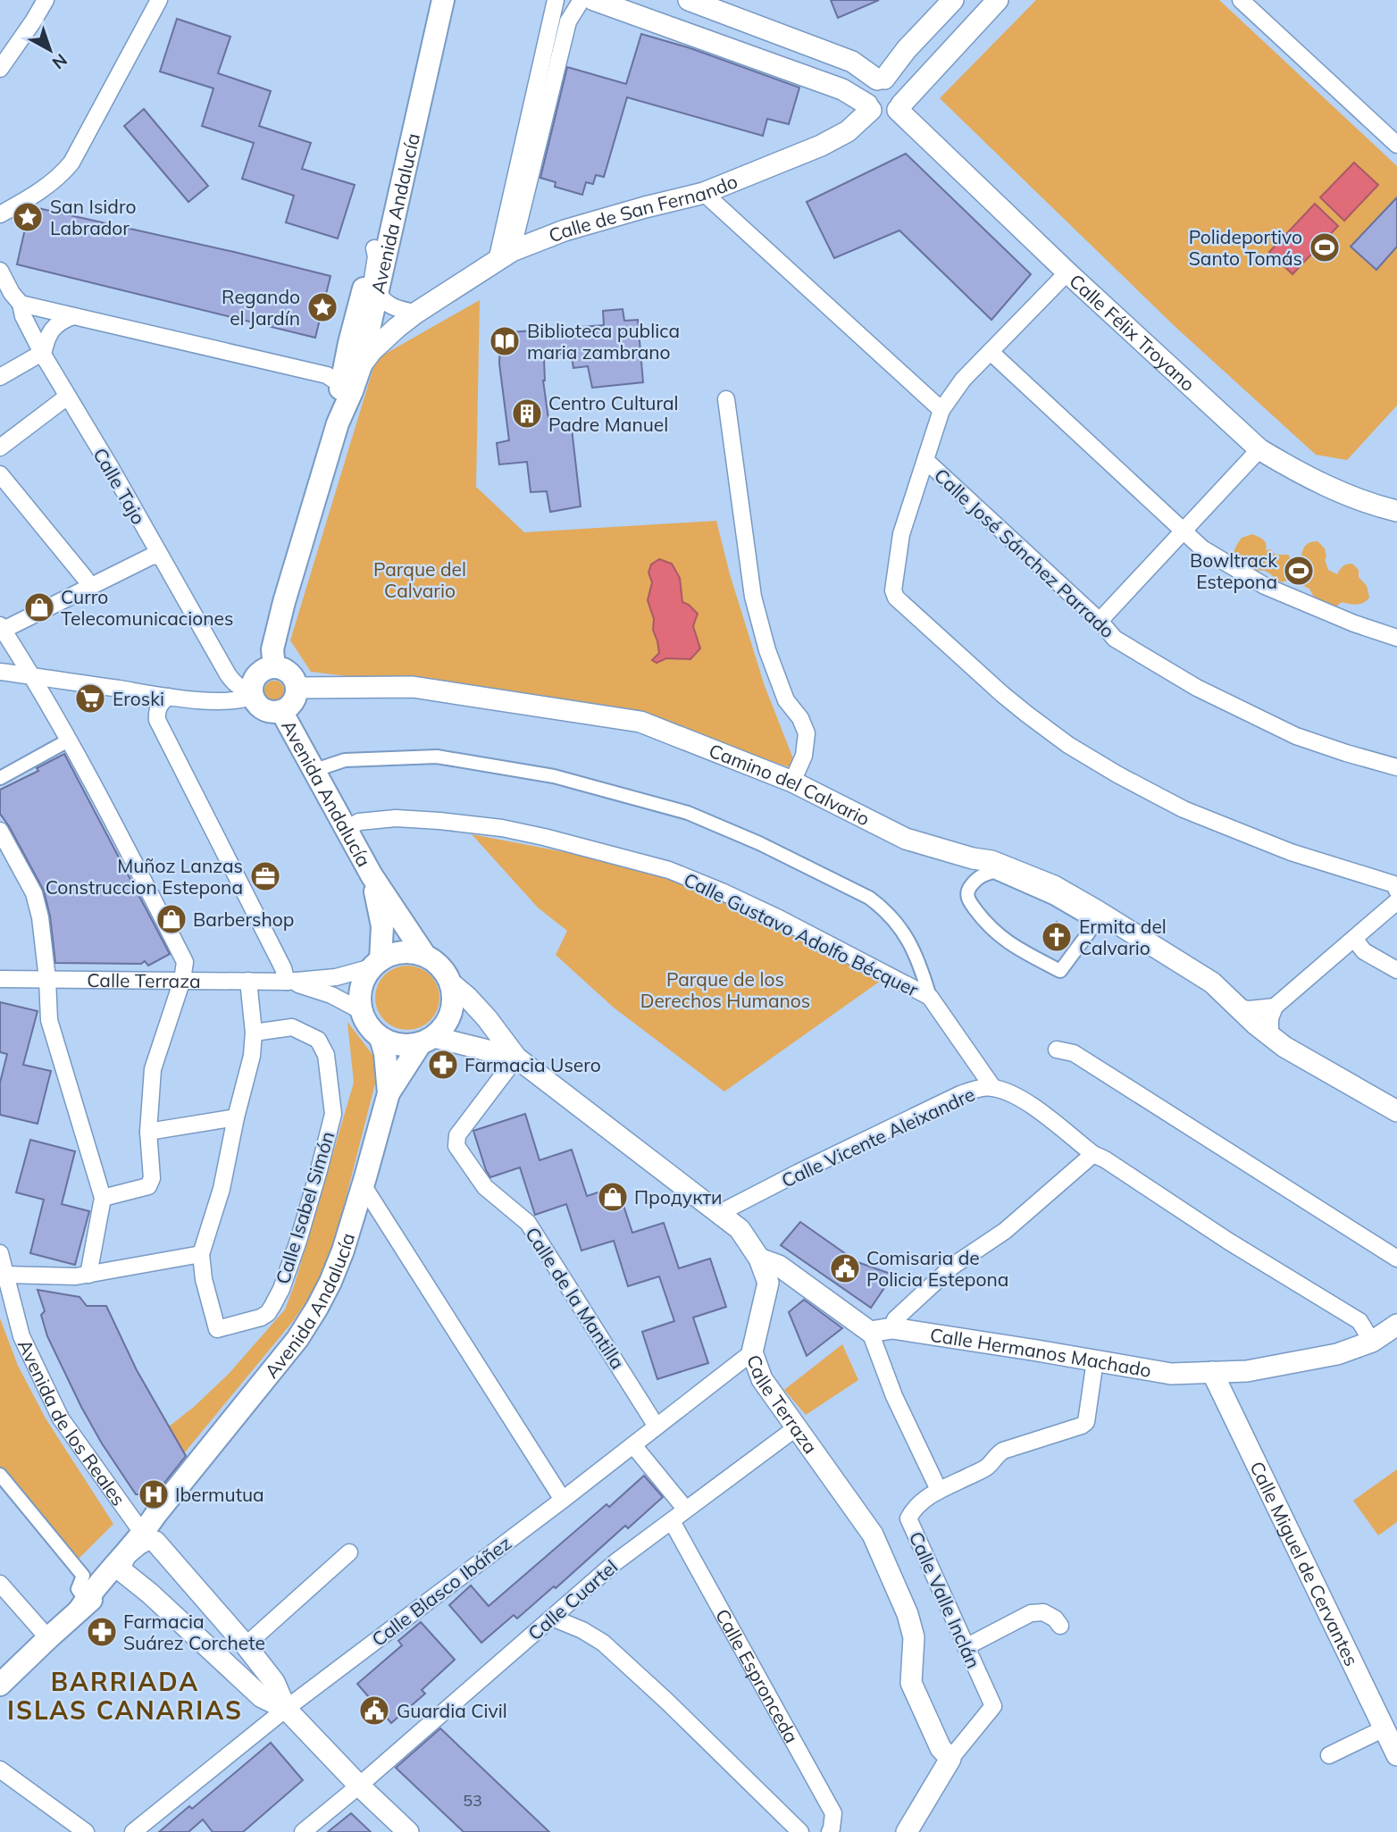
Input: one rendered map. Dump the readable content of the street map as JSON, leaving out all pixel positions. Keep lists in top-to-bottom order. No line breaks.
{"streets":{"main road":["Avenida Andalucía"],"street":["Calle de San Fernando","Calle Félix Troyano","Calle Tajo","Calle José Sánchez Parrado","Camino del Calvario","Calle Gustavo Adolfo Bécquer","Calle Terraza","Calle Vicente Aleixandre","Calle Isabel Simón","Calle de la Mantilla","Calle Hermanos Machado","Avenida de los Reales","Calle Miguel de Cervantes","Calle Blasco Ibáñez","Calle Cuartel","Calle Valle Inclán","Calle Espronceda"]},"crossings":[["Calle de San Fernando","Avenida Andalucía"],["Calle de San Fernando","Calle Félix Troyano"],["Avenida Andalucía","Calle Tajo"],["Avenida Andalucía","Camino del Calvario"],["Avenida Andalucía","Calle Gustavo Adolfo Bécquer"],["Avenida Andalucía","Calle Terraza"],["Avenida Andalucía","Avenida de los Reales"],["Calle Tajo","Camino del Calvario"],["Calle Gustavo Adolfo Bécquer","Calle Vicente Aleixandre"],["Calle Terraza","Calle Vicente Aleixandre"],["Calle Terraza","Calle Isabel Simón"],["Calle Terraza","Calle de la Mantilla"],["Calle Terraza","Calle Blasco Ibáñez"],["Calle Terraza","Calle Cuartel"],["Calle Terraza","Calle Valle Inclán"],["Calle Vicente Aleixandre","Calle Hermanos Machado"],["Calle de la Mantilla","Calle Blasco Ibáñez"],["Calle Hermanos Machado","Calle Miguel de Cervantes"],["Avenida de los Reales","Calle Blasco Ibáñez"],["Avenida de los Reales","Calle Cuartel"],["Calle Cuartel","Calle Espronceda"]],"districts":["BARRIADA ISLAS CANARIAS"],"parks":["Parque del Calvario","Parque de los Derechos Humanos"],"places":{"place":["San Isidro Labrador","Regando el Jardín"],"sports":["Polideportivo Santo Tomás","Bowltrack Estepona"],"library":["Biblioteca publica maria zambrano"],"building":["Centro Cultural Padre Manuel"],"shop":["Curro Telecomunicaciones","Barbershop","Продукти"],"supermarket":["Eroski"],"office":["Muñoz Lanzas Construccion Estepona"],"church":["Ermita del Calvario"],"pharmacy":["Farmacia Usero","Farmacia Suárez Corchete"],"public building":["Comisaria de Policia Estepona","Guardia Civil"],"hospital":["Ibermutua"]},"house_numbers":["53"],"north":"bottom right"}
